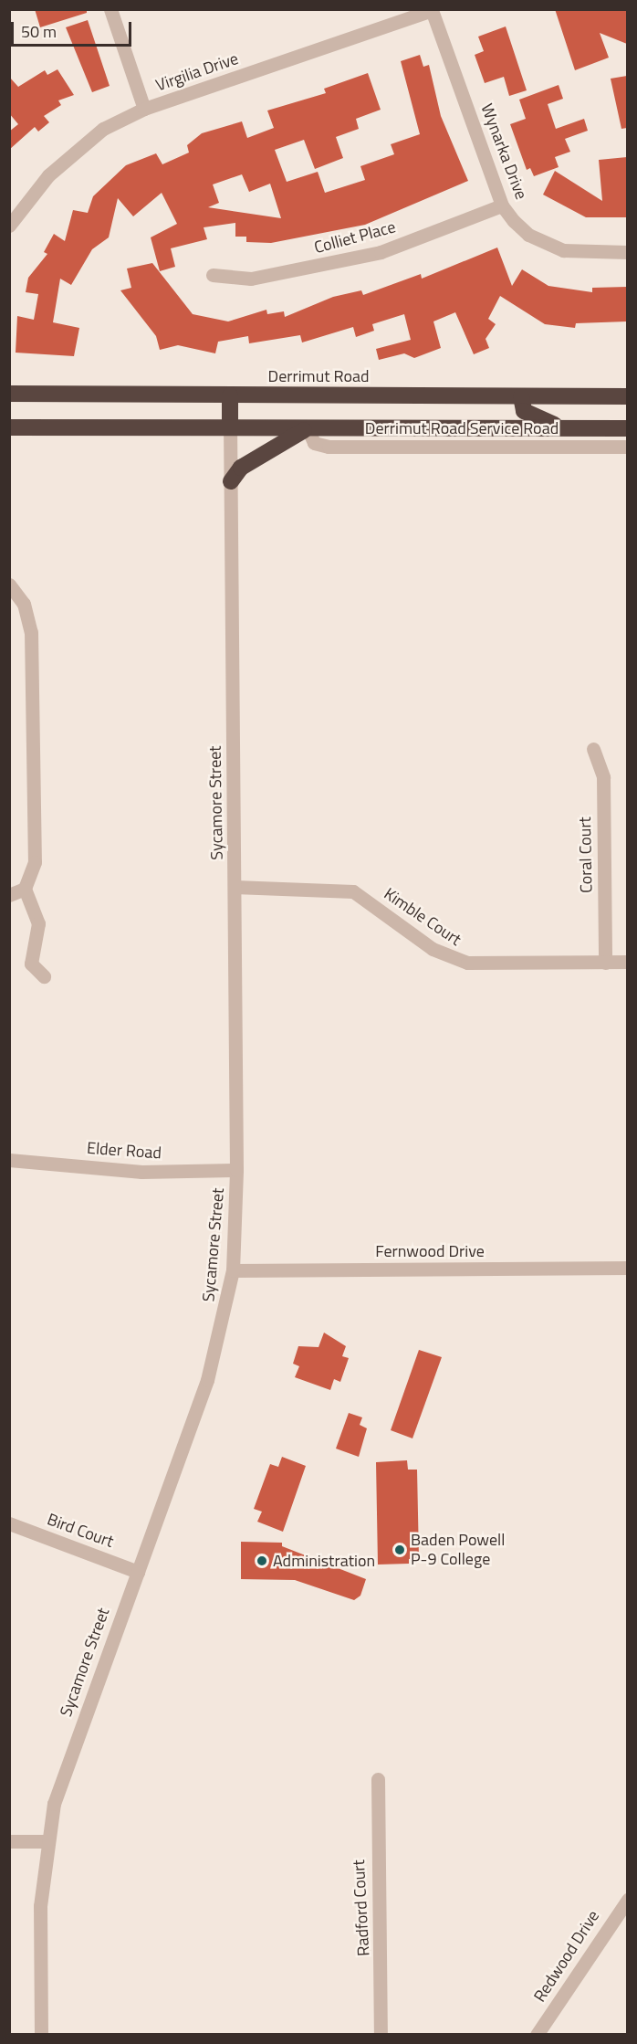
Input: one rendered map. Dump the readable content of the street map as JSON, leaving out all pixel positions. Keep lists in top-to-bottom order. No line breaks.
{"streets":{"highway":["Derrimut Road"],"street":["Virgilia Drive","Wynarka Drive","Colliet Place","Derrimut Road Service Road","Sycamore Street","Coral Court","Kimble Court","Elder Road","Fernwood Drive","Bird Court","Radford Court","Redwood Drive"]},"crossings":[["Virgilia Drive","Wynarka Drive"],["Wynarka Drive","Colliet Place"],["Sycamore Street","Kimble Court"],["Sycamore Street","Elder Road"],["Sycamore Street","Fernwood Drive"],["Sycamore Street","Bird Court"],["Coral Court","Kimble Court"]],"places":["Baden Powell P-9 College","Administration"],"scale_bar":"50 m"}
